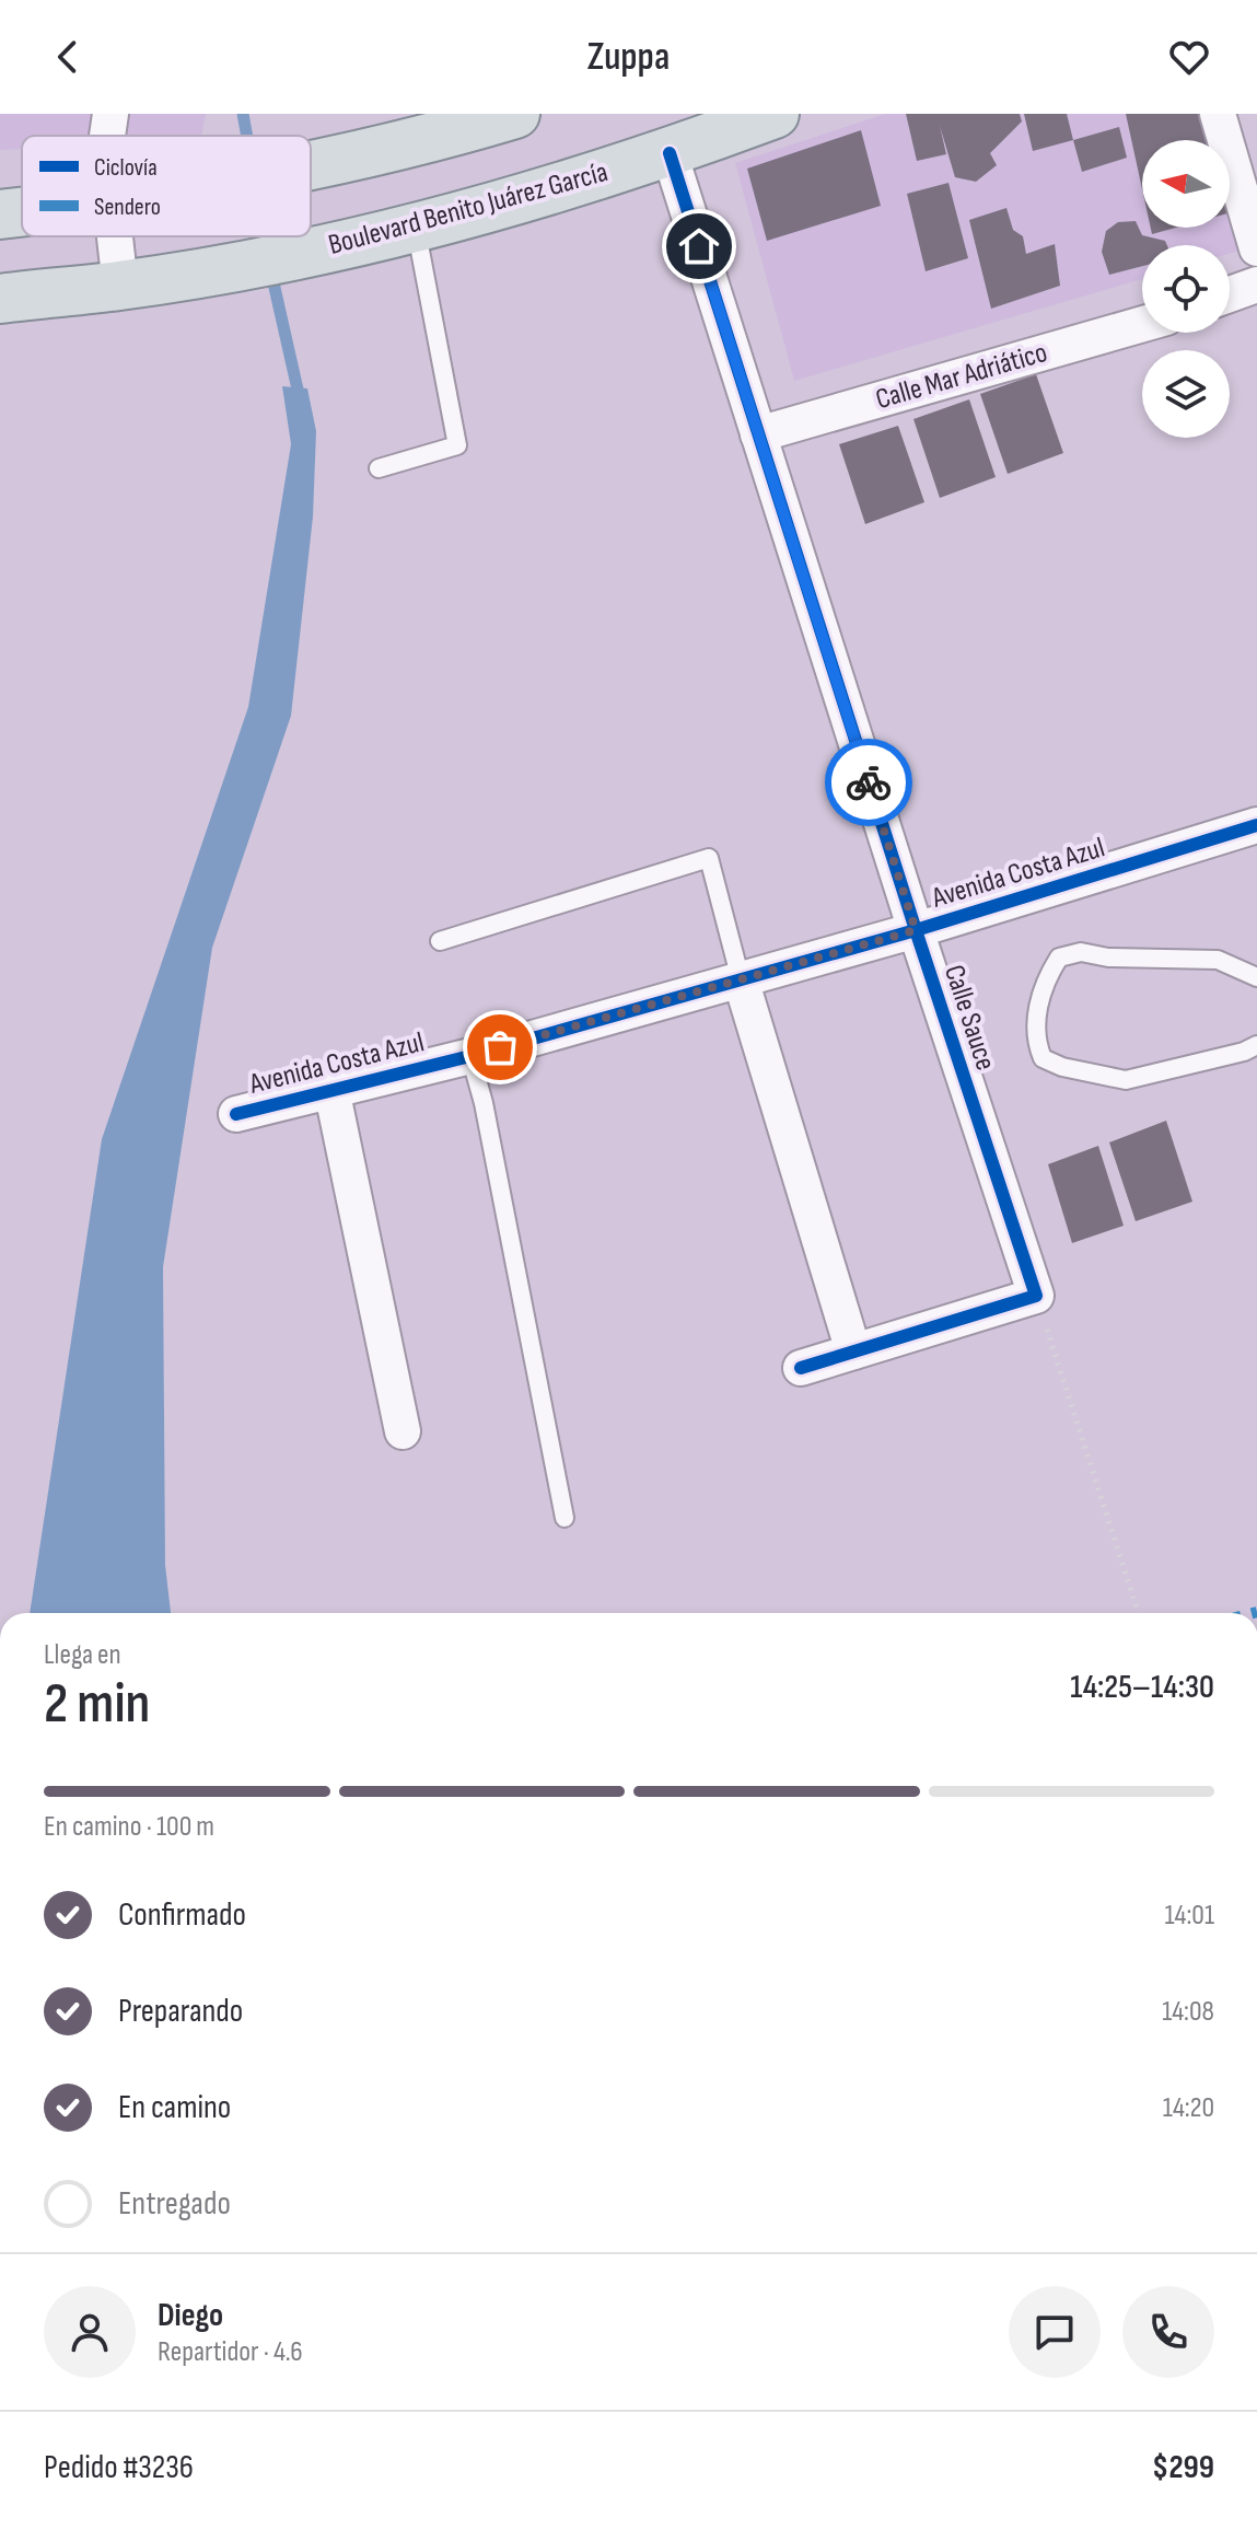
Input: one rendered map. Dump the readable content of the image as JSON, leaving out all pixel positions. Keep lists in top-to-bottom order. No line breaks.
{"streets":{"main road":["Boulevard Benito Juárez García"],"street":["Calle Mar Adriático","Avenida Costa Azul","Calle Sauce"]},"crossings":[["Boulevard Benito Juárez García","Calle Sauce"],["Calle Mar Adriático","Calle Sauce"],["Avenida Costa Azul","Calle Sauce"]],"legend":["Ciclovía","Sendero"],"north":"left","page":{"header":"Zuppa","heading":["2 min","Llega en","14:25–14:30"],"panel":["Diego","Repartidor · 4.6","Pedido #3236","$299"],"bar":"En camino · 100 m","list":[["Confirmado","14:01"],["Preparando","14:08"],["En camino","14:20"],"Entregado"]}}
